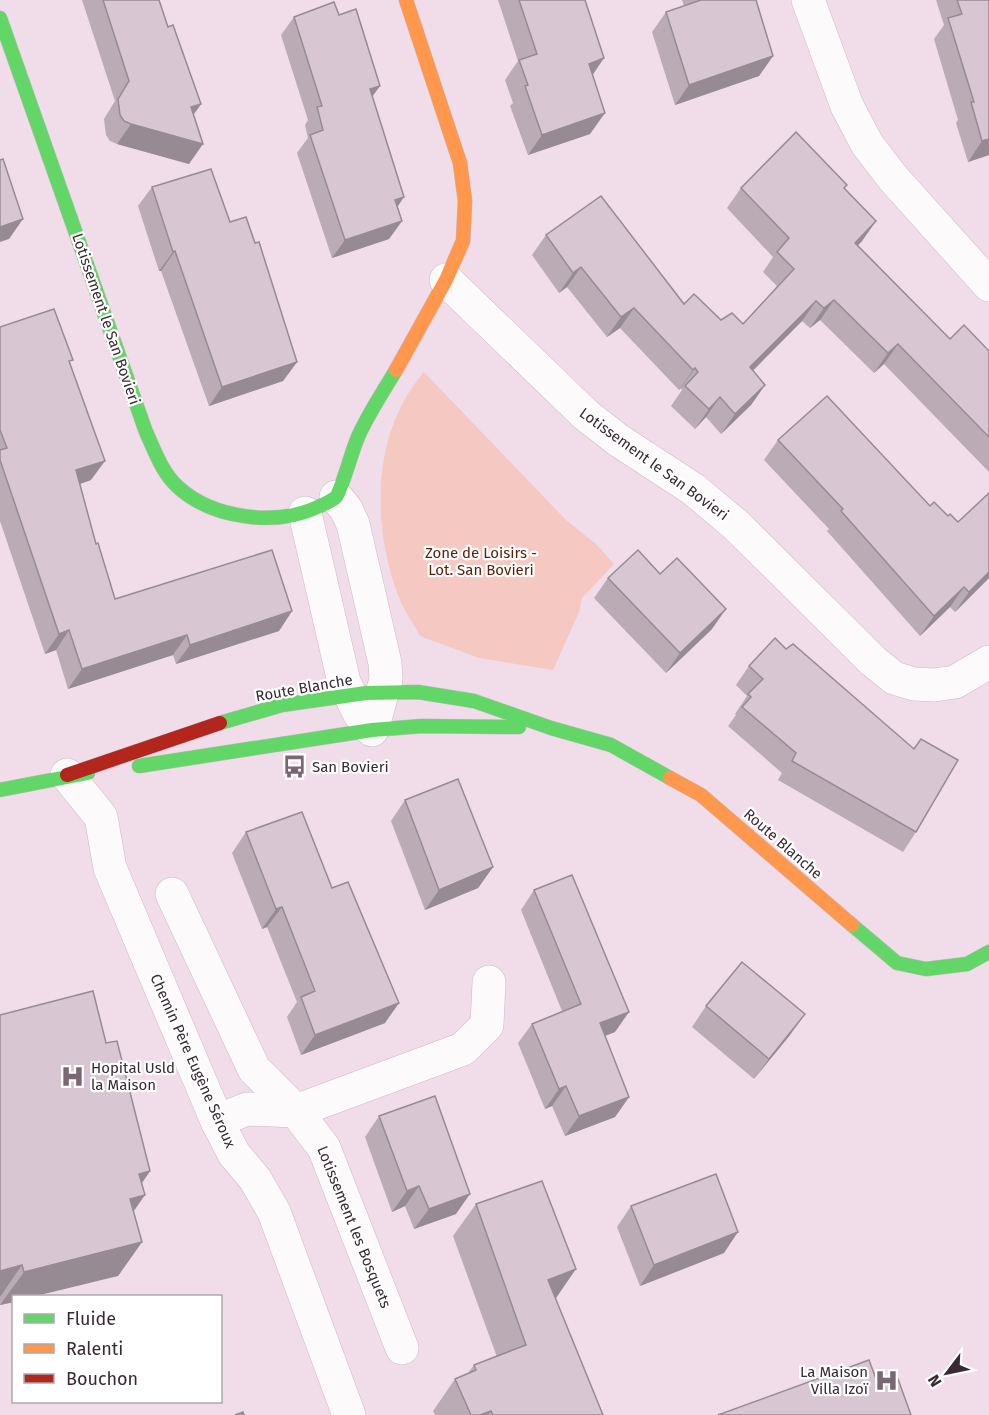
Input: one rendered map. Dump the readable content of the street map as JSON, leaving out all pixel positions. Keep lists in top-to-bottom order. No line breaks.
{"streets":{"street":["Lotissement le San Bovieri","Route Blanche","Chemin Père Eugène Séroux","Lotissement les Bosquets"]},"crossings":[["Route Blanche","Chemin Père Eugène Séroux"]],"parks":["Zone de Loisirs - Lot. San Bovieri"],"places":{"bus stop":["San Bovieri"],"hospital":["Hopital Usld la Maison","La Maison Villa Izoï"]},"legend":["Fluide","Ralenti","Bouchon"],"north":"bottom left"}
